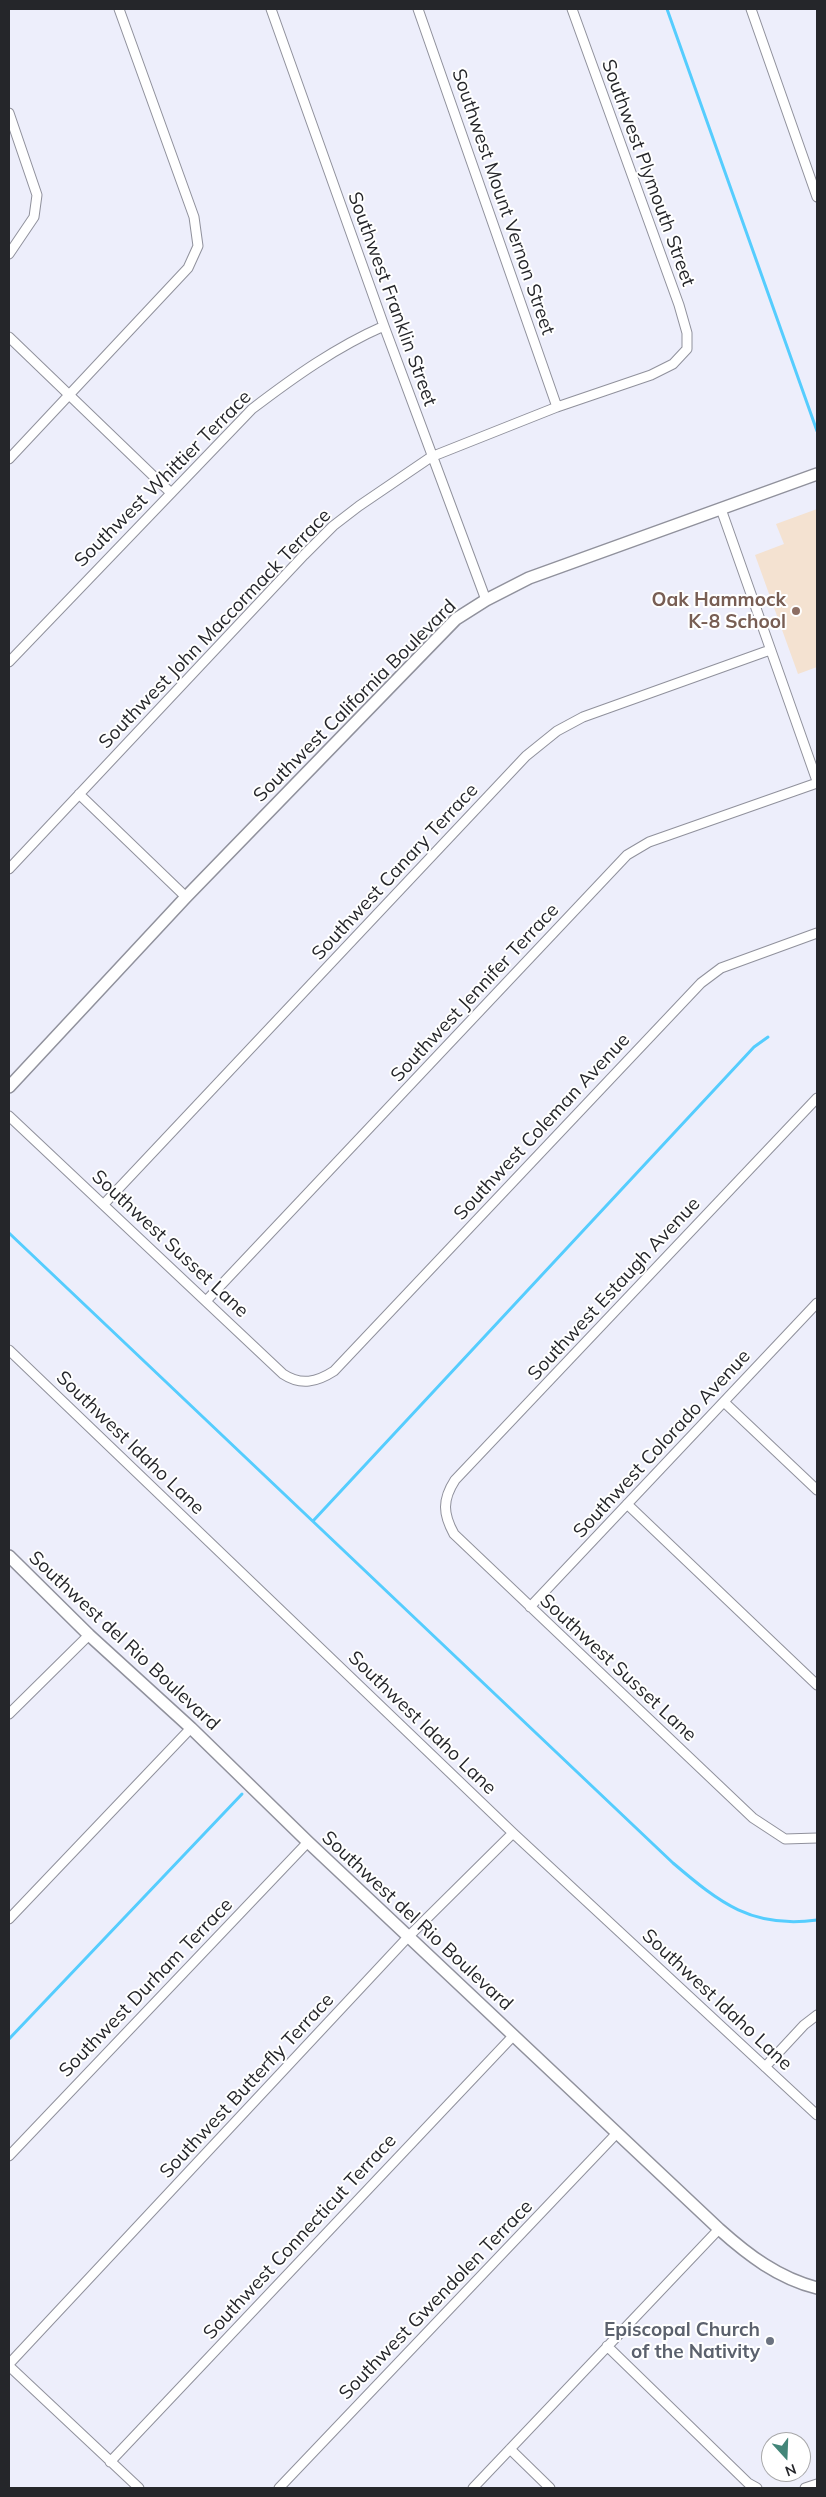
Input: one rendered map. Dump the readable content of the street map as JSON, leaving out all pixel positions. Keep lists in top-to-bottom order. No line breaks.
{"streets":{"street":["Southwest Plymouth Street","Southwest Mount Vernon Street","Southwest Franklin Street","Southwest Whittier Terrace","Southwest John Maccormack Terrace","Southwest California Boulevard","Southwest Canary Terrace","Southwest Jennifer Terrace","Southwest Coleman Avenue","Southwest Susset Lane","Southwest Estaugh Avenue","Southwest Idaho Lane","Southwest Colorado Avenue","Southwest del Rio Boulevard","Southwest Durham Terrace","Southwest Butterfly Terrace","Southwest Connecticut Terrace","Southwest Gwendolen Terrace"]},"crossings":[["Southwest Plymouth Street","Southwest John Maccormack Terrace"],["Southwest Mount Vernon Street","Southwest John Maccormack Terrace"],["Southwest Franklin Street","Southwest Whittier Terrace"],["Southwest Franklin Street","Southwest John Maccormack Terrace"],["Southwest Franklin Street","Southwest California Boulevard"],["Southwest Canary Terrace","Southwest Susset Lane"],["Southwest Jennifer Terrace","Southwest Susset Lane"],["Southwest Coleman Avenue","Southwest Susset Lane"],["Southwest Susset Lane","Southwest Estaugh Avenue"],["Southwest Susset Lane","Southwest Colorado Avenue"],["Southwest Idaho Lane","Southwest Butterfly Terrace"],["Southwest del Rio Boulevard","Southwest Durham Terrace"],["Southwest del Rio Boulevard","Southwest Butterfly Terrace"],["Southwest del Rio Boulevard","Southwest Connecticut Terrace"],["Southwest del Rio Boulevard","Southwest Gwendolen Terrace"]],"places":["Oak Hammock K-8 School","Episcopal Church of the Nativity"],"north":"bottom"}
